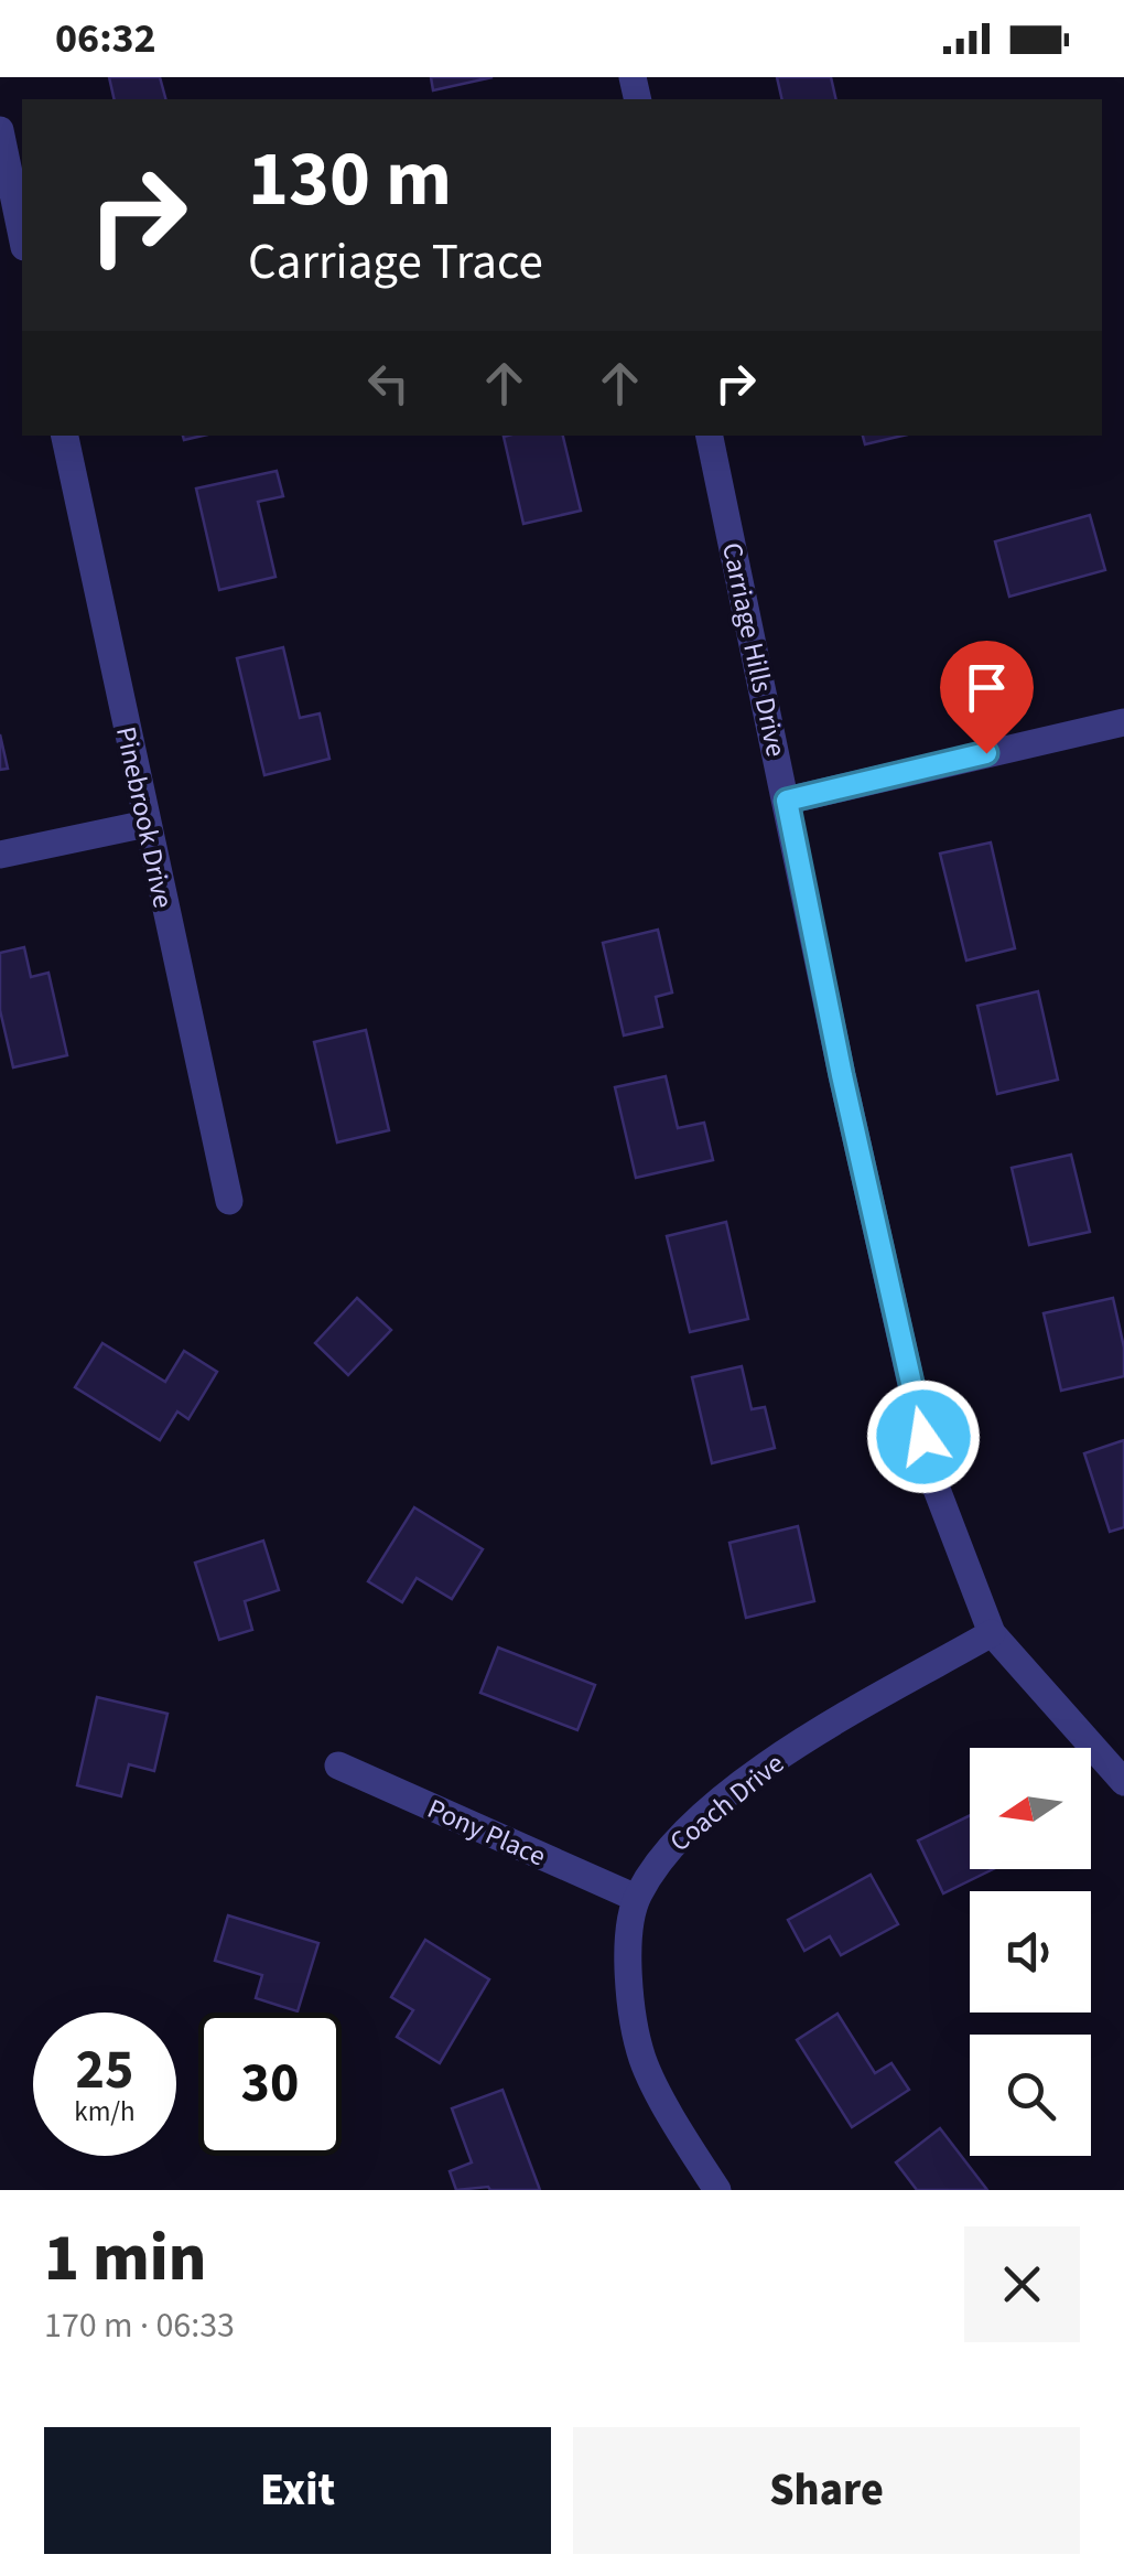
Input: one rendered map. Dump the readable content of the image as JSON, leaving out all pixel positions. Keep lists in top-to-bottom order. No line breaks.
{"streets":{"street":["Carriage Hills Drive","Pinebrook Drive","Coach Drive","Pony Place"]},"crossings":[["Carriage Hills Drive","Coach Drive"],["Coach Drive","Pony Place"]],"north":"left","page":{"status":"06:32","turn":["130 m","Carriage Trace"],"speed":"25 km/h","limit":"30","heading":["1 min","170 m · 06:33"],"buttons":["Exit","Share"]}}
